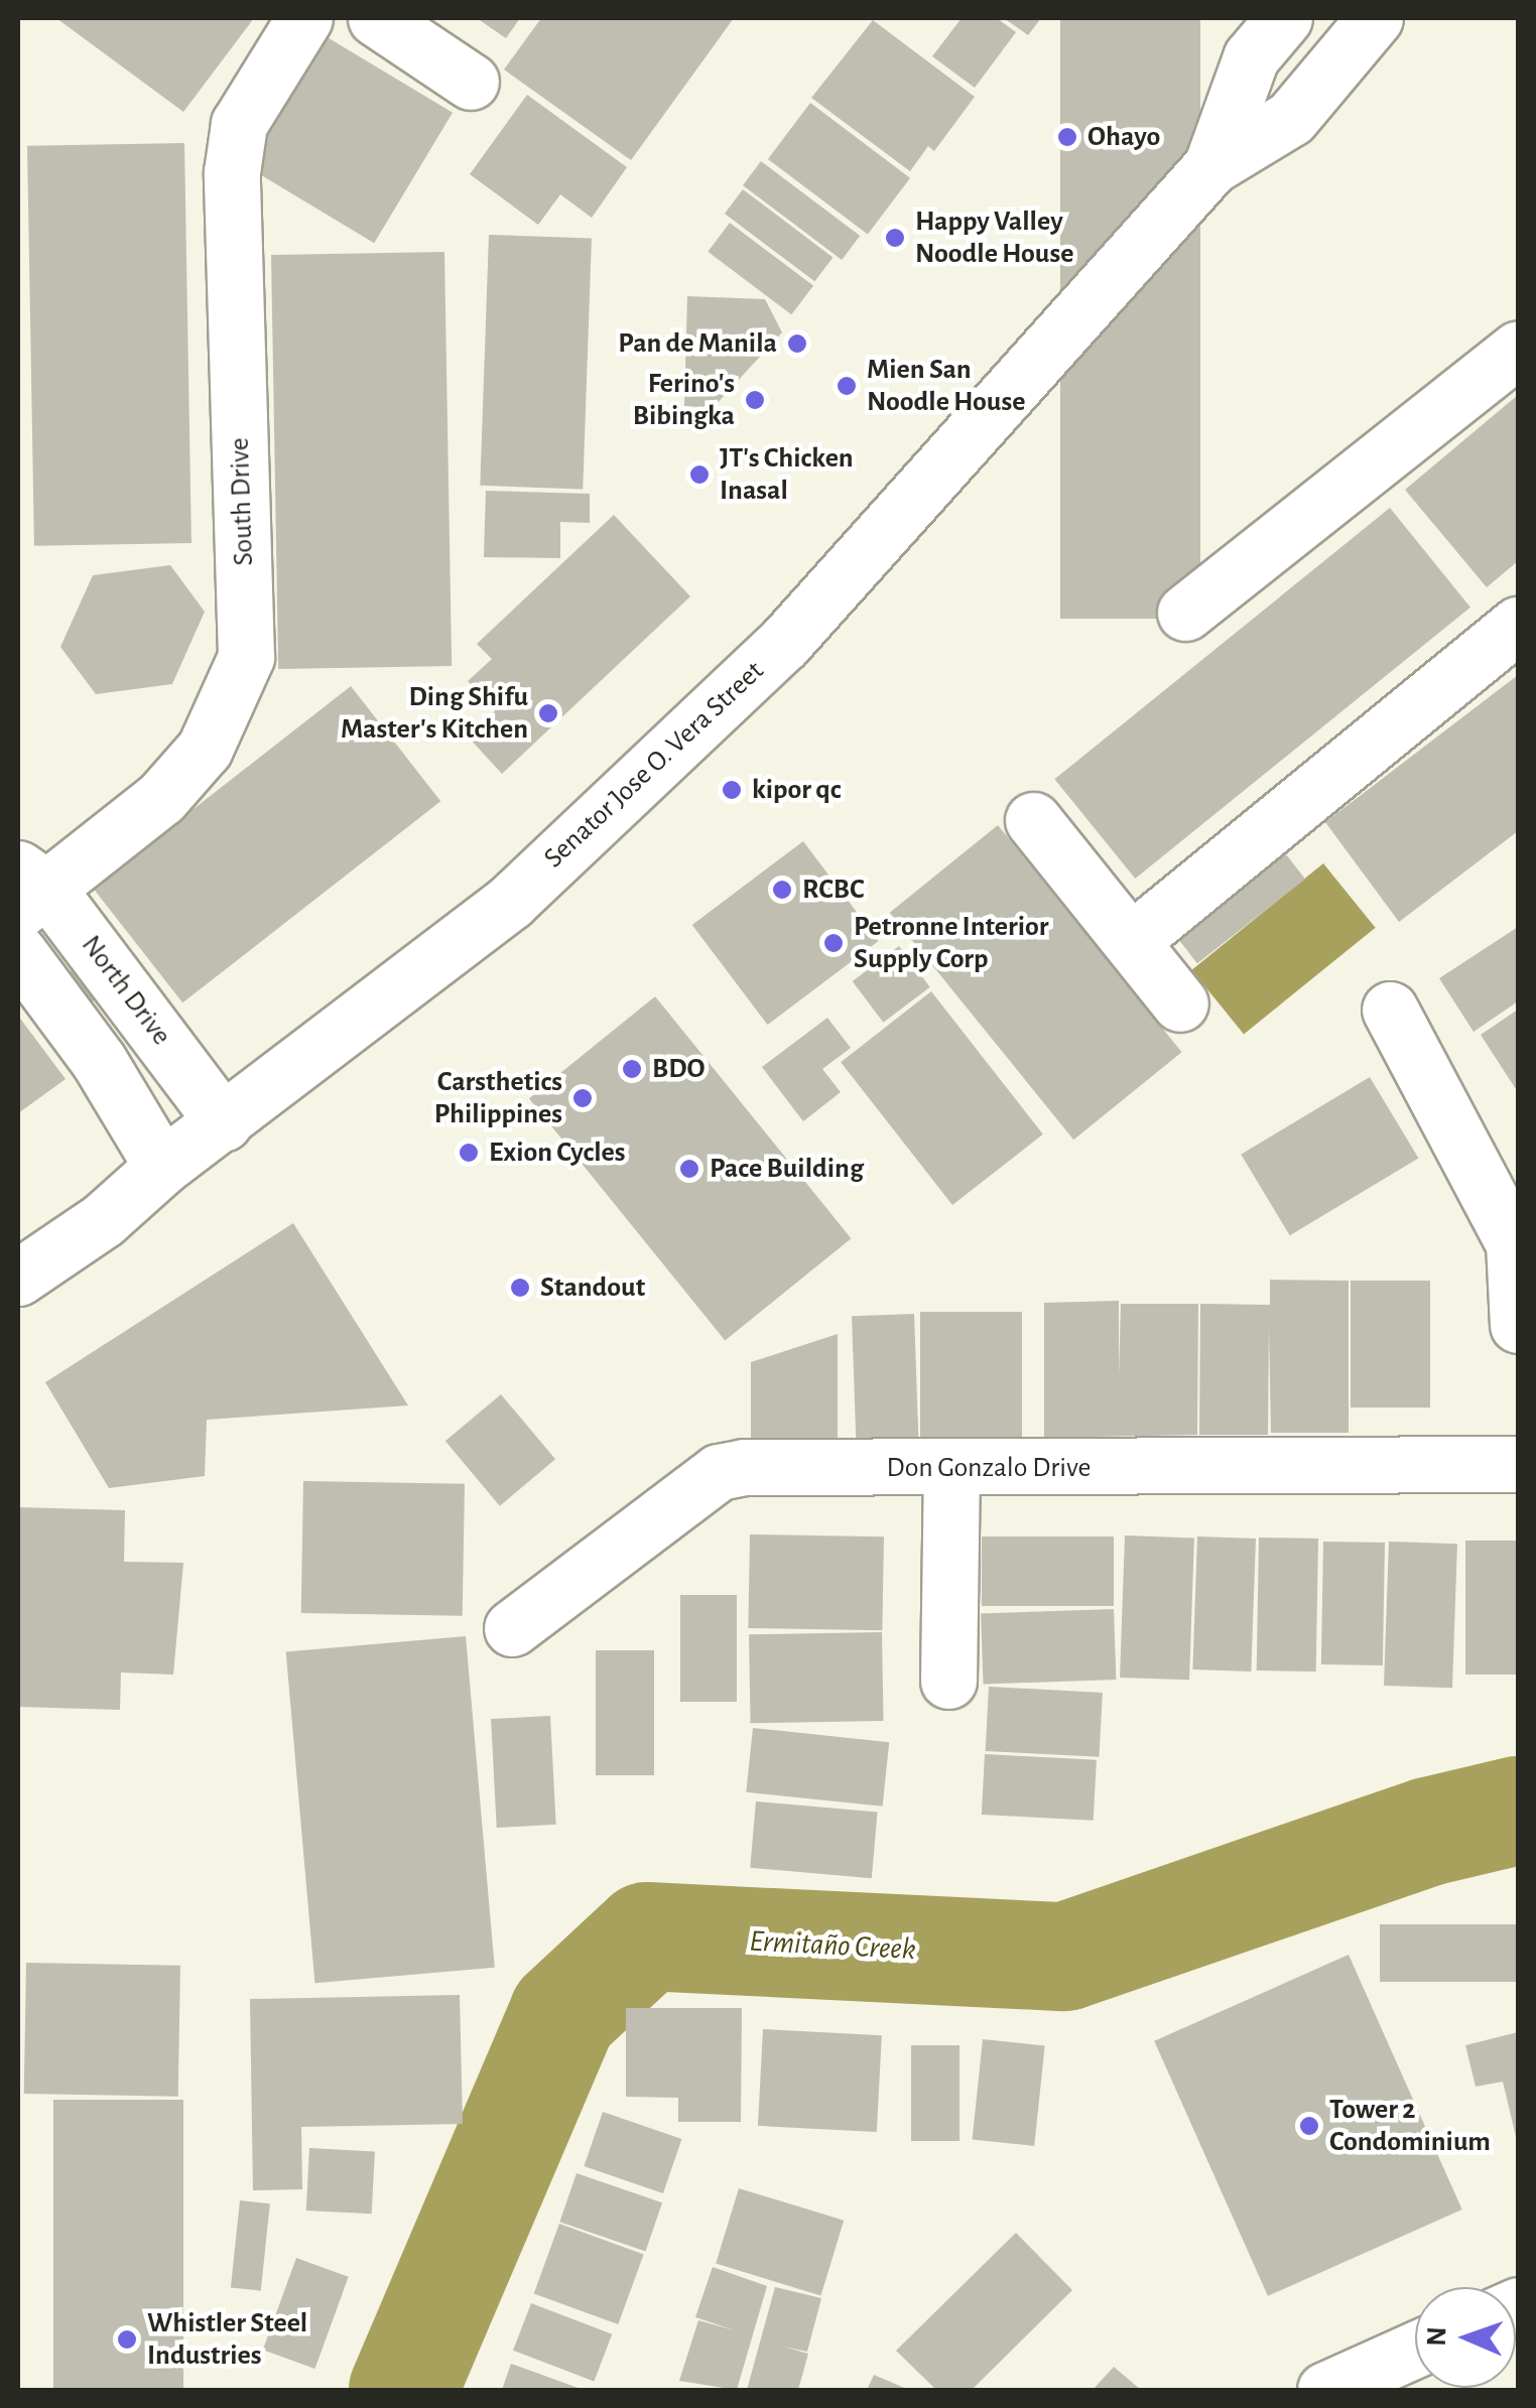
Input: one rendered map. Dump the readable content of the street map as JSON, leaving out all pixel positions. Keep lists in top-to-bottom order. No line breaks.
{"streets":{"street":["South Drive","Senator Jose O. Vera Street","North Drive","Don Gonzalo Drive"]},"crossings":[["South Drive","North Drive"],["Senator Jose O. Vera Street","North Drive"]],"water":["Ermitaño Creek"],"places":["Ohayo","Happy Valley Noodle House","Pan de Manila","Mien San Noodle House","Ferino's Bibingka","JT's Chicken Inasal","Ding Shifu Master's Kitchen","kipor qc","RCBC","Petronne Interior Supply Corp","BDO","Carsthetics Philippines","Exion Cycles","Pace Building","Standout","Tower 2 Condominium","Whistler Steel Industries"],"north":"left"}
